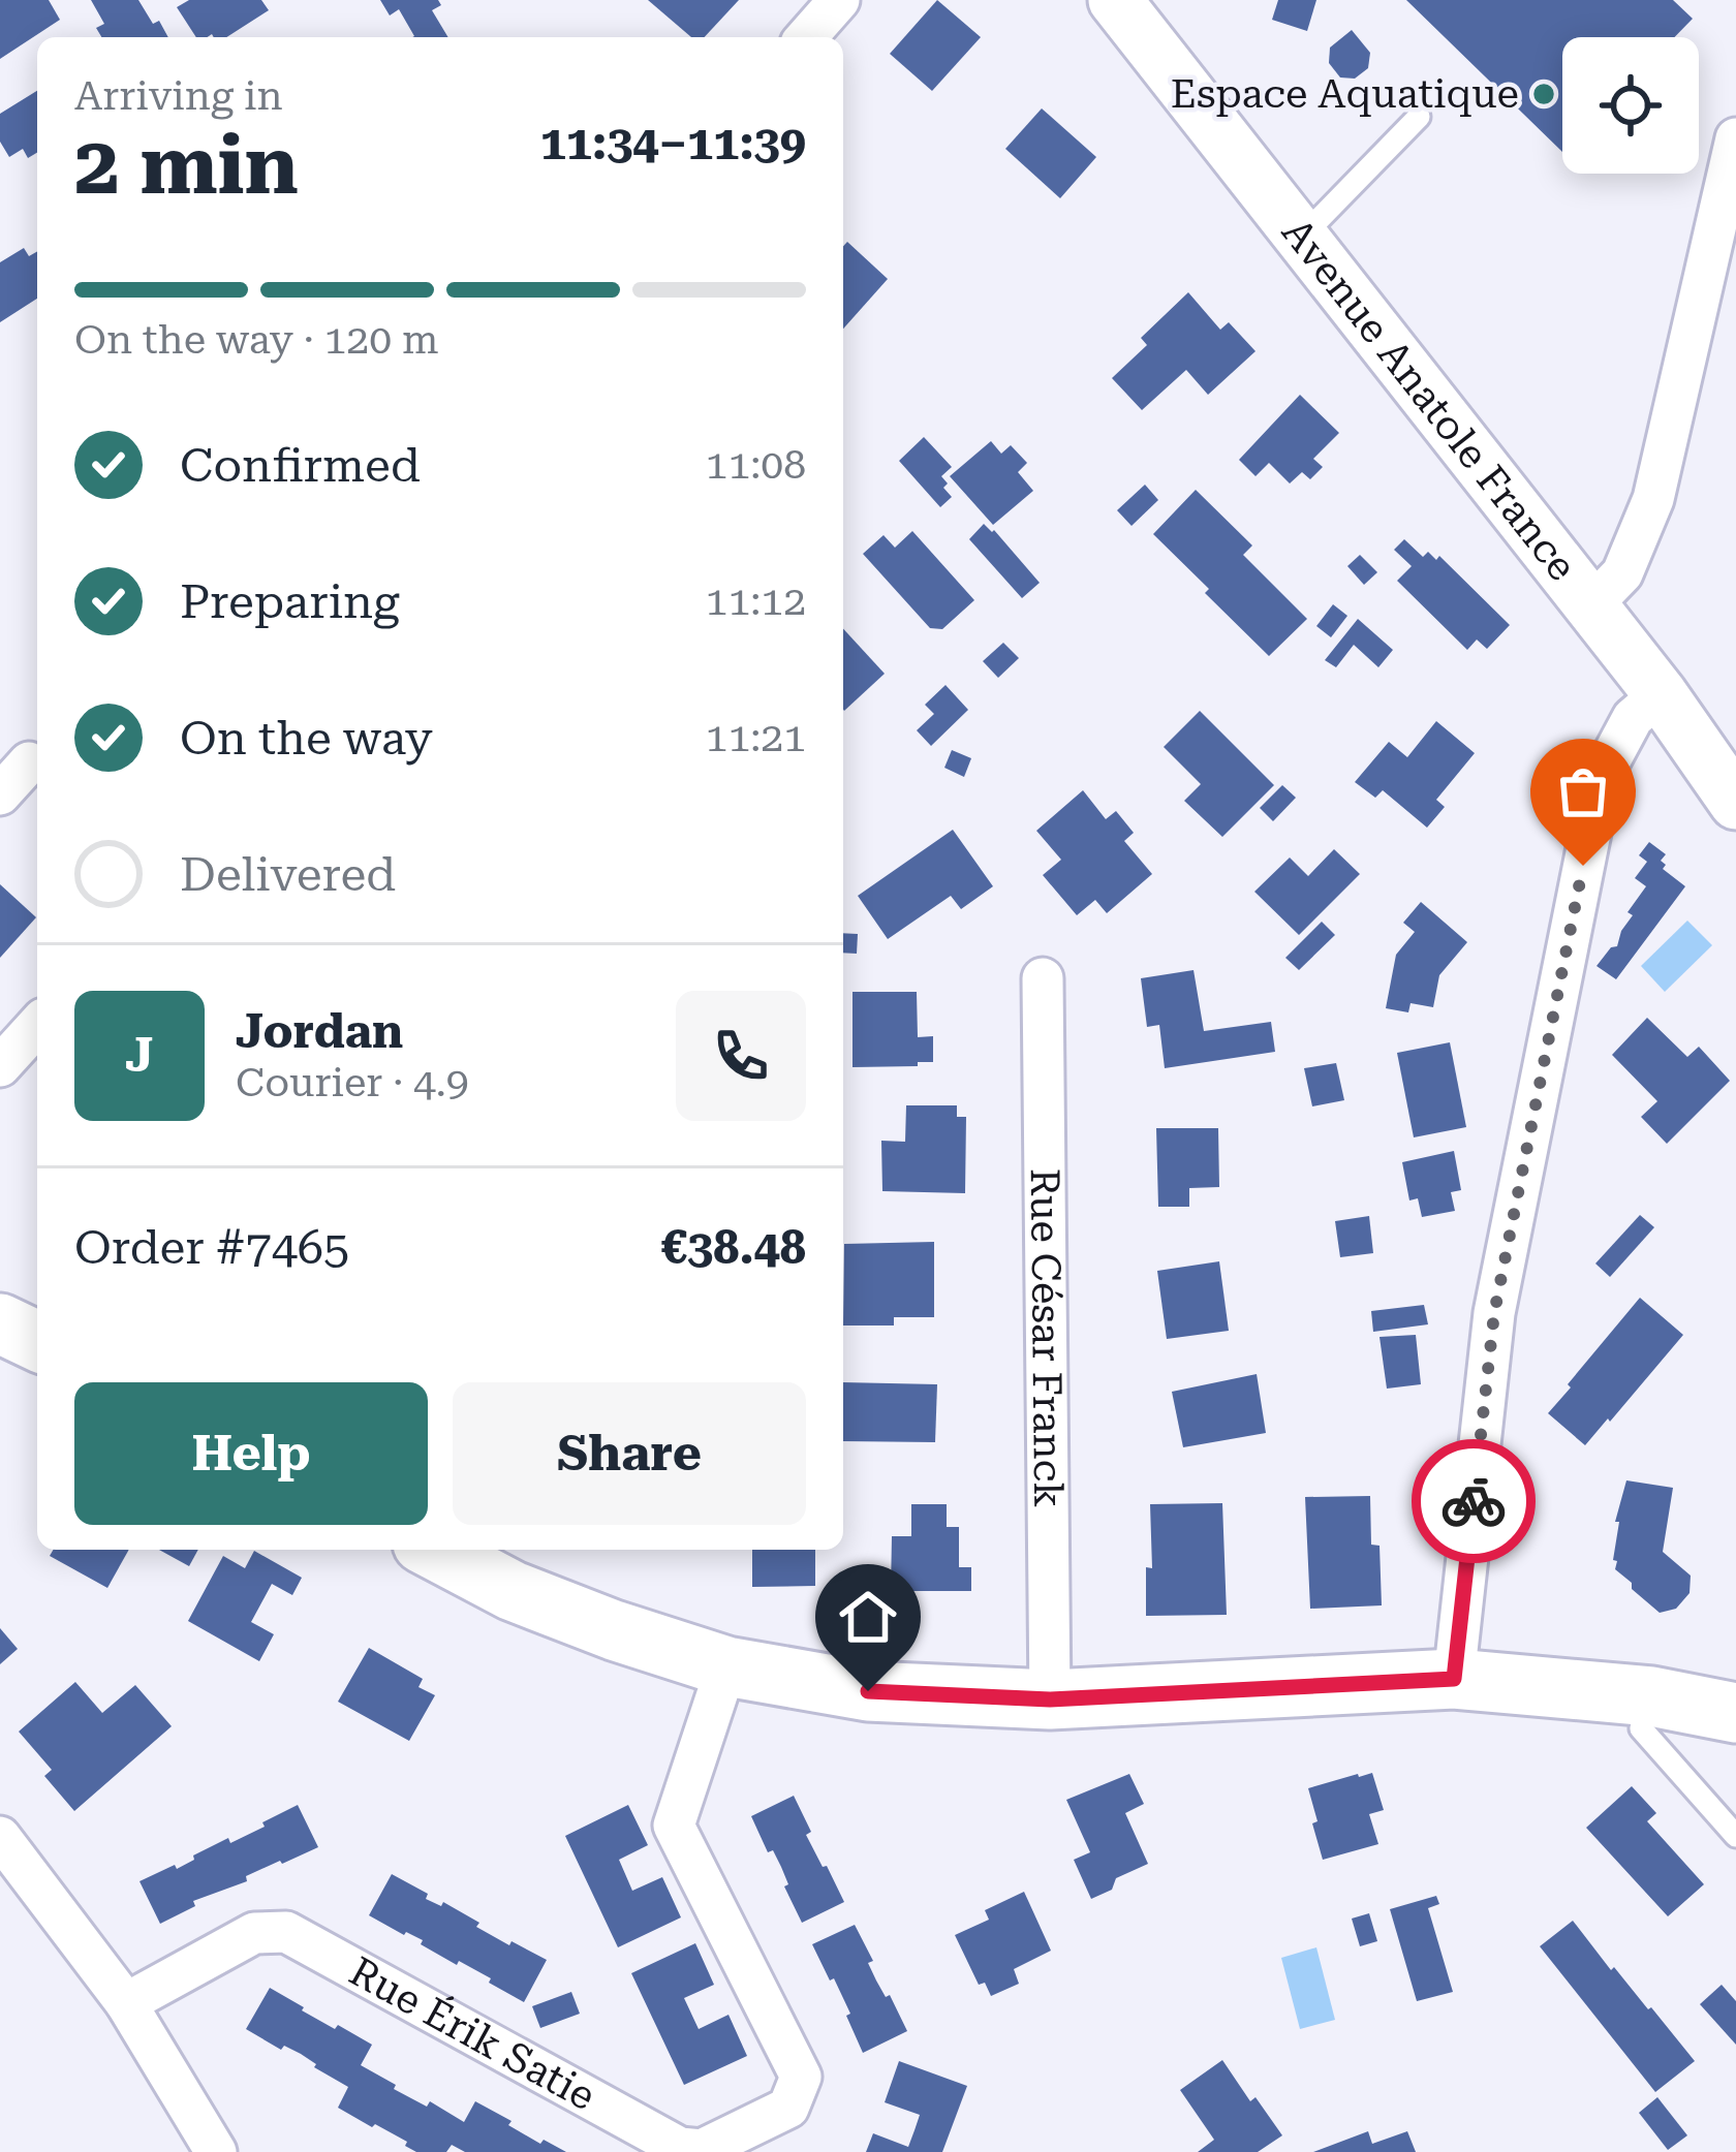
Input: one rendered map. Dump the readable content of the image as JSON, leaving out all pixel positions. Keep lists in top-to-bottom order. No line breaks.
{"streets":{"street":["Avenue Anatole France","Rue César Franck","Rue Érik Satie"]},"places":["Espace Aquatique"],"page":{"heading":["2 min","Arriving in","11:34–11:39"],"panel":["Jordan","Courier · 4.9","Order #7465","€38.48"],"bar":"On the way · 120 m","list":[["Confirmed","11:08"],["Preparing","11:12"],["On the way","11:21"],"Delivered"],"round":"J","buttons":["Help","Share"]}}
